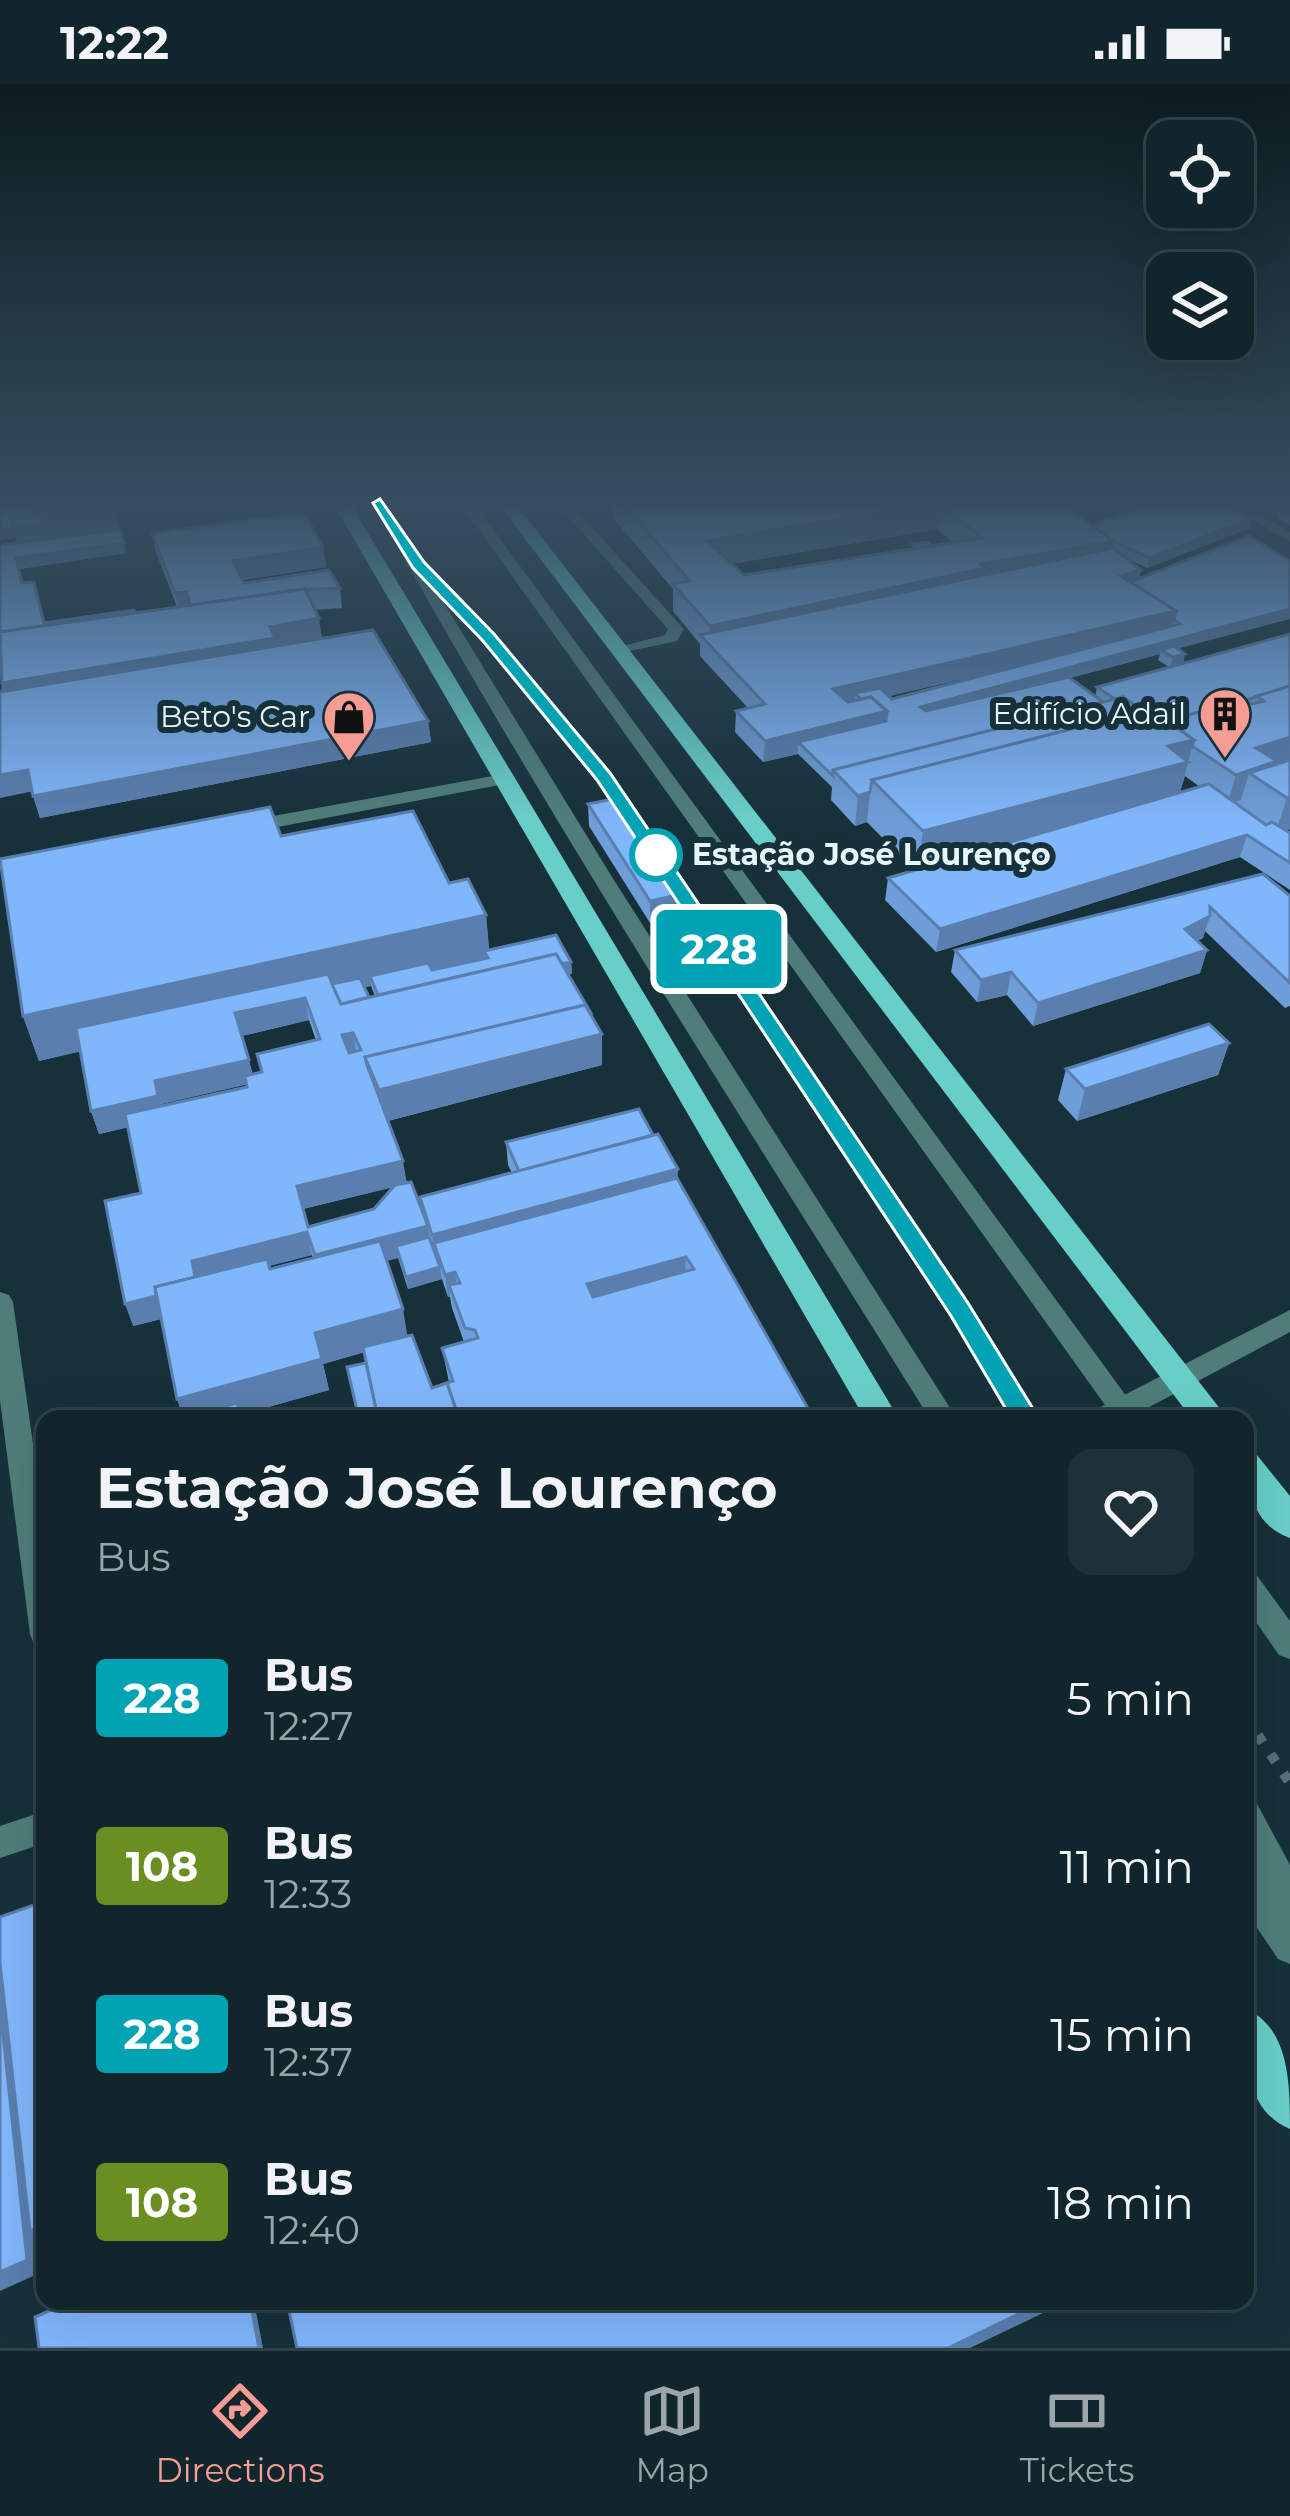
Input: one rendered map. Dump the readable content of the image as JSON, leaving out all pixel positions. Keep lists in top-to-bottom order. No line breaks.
{"places":{"building":["Edifício Adail"],"shop":["Beto's Car"],"other":["Estação José Lourenço"]},"lines":["bus line 228"],"page":{"status":"12:22","on_map":"228","heading":["Estação José Lourenço","Bus"],"list":[{"mark":"228","name":"Bus","note":"12:27","value":"5 min"},{"mark":"108","name":"Bus","note":"12:33","value":"11 min"},{"mark":"228","name":"Bus","note":"12:37","value":"15 min"},{"mark":"108","name":"Bus","note":"12:40","value":"18 min"}],"tabs":["Directions","Map","Tickets"]}}
